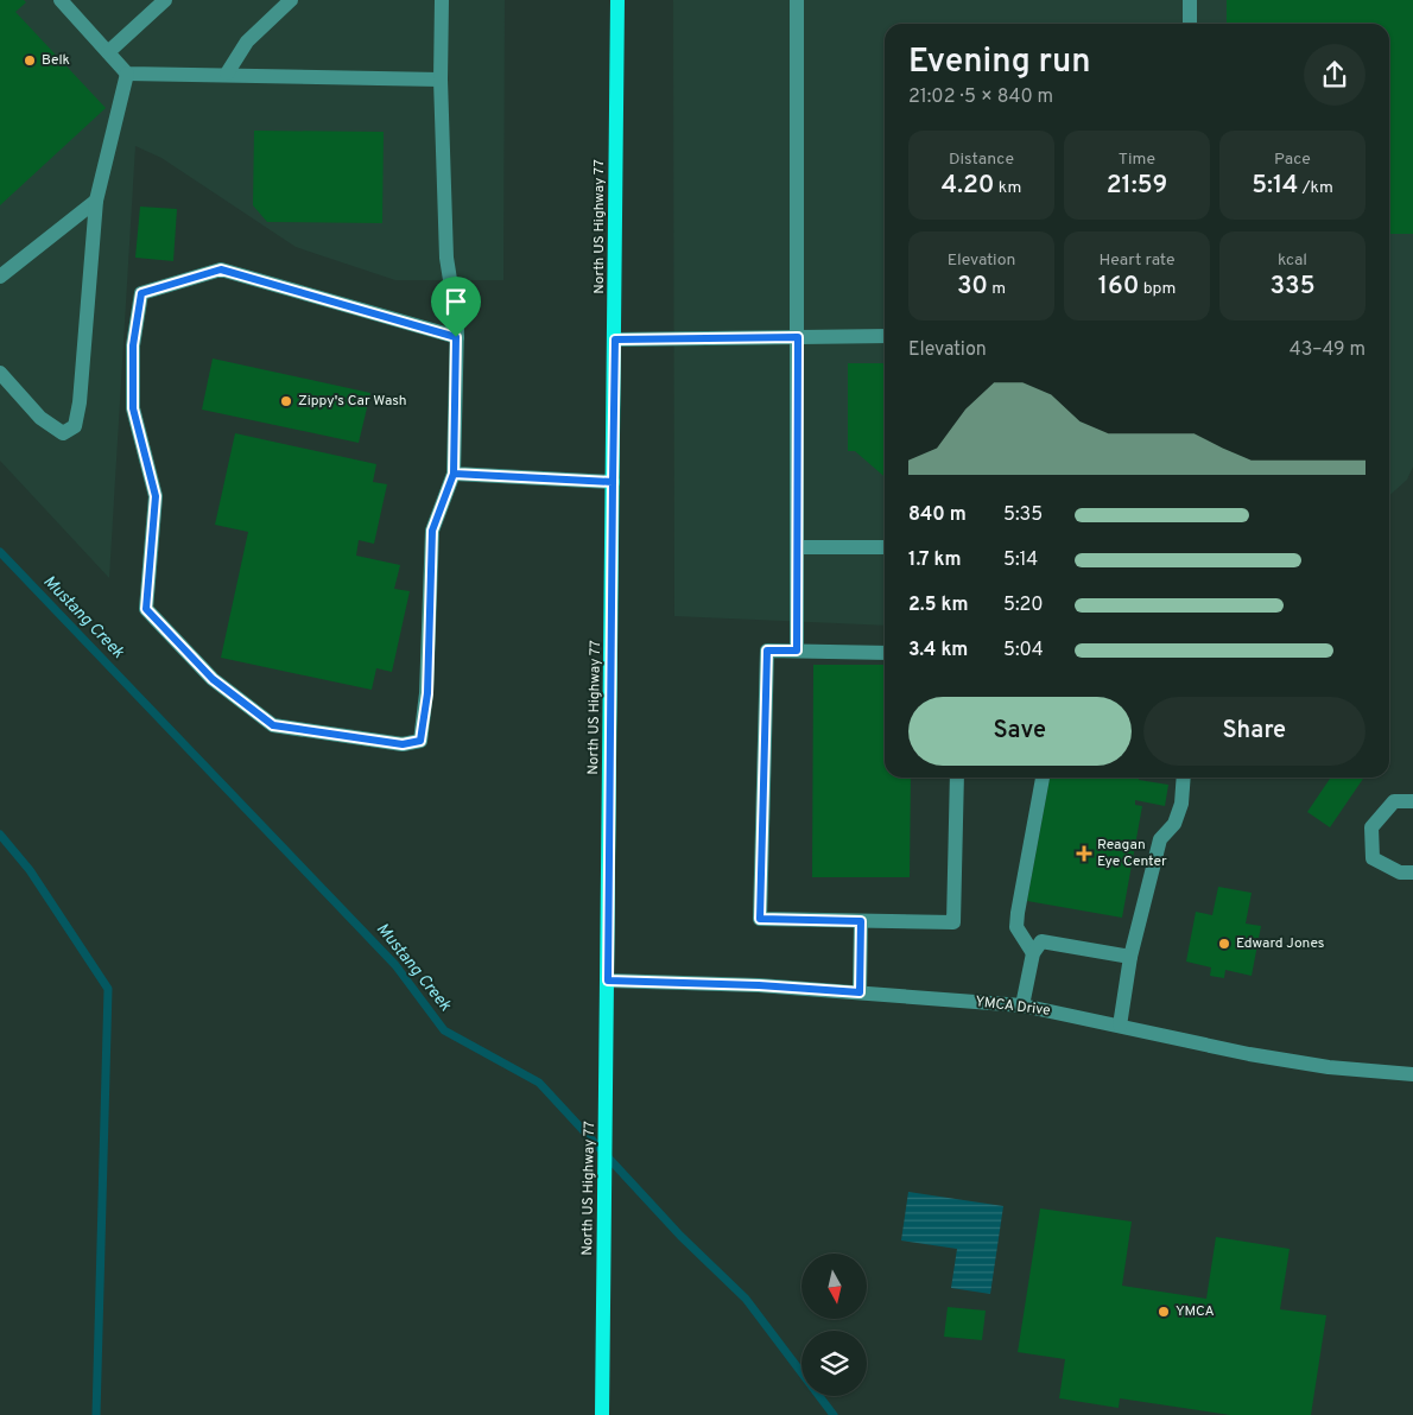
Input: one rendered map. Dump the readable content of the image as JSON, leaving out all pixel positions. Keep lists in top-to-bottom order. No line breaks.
{"streets":{"main road":["North US Highway 77"],"street":["YMCA Drive"]},"crossings":[["North US Highway 77","YMCA Drive"]],"water":["Mustang Creek"],"places":{"other":["Belk","Zippy's Car Wash","Edward Jones","YMCA"],"health":["Reagan Eye Center"]},"north":"bottom","page":{"heading":["Evening run","21:02 · 5 × 840 m"],"stats":[["Distance","4.20 km"],["Time","21:59"],["Pace","5:14 /km"],["Elevation","30 m"],["Heart rate","160 bpm"],["kcal","335"]],"chart":["Elevation","43–49 m"],"list":[{"name":"840 m","note":"5:35"},{"name":"1.7 km","note":"5:14"},{"name":"2.5 km","note":"5:20"},{"name":"3.4 km","note":"5:04"}],"buttons":["Save","Share"]}}
